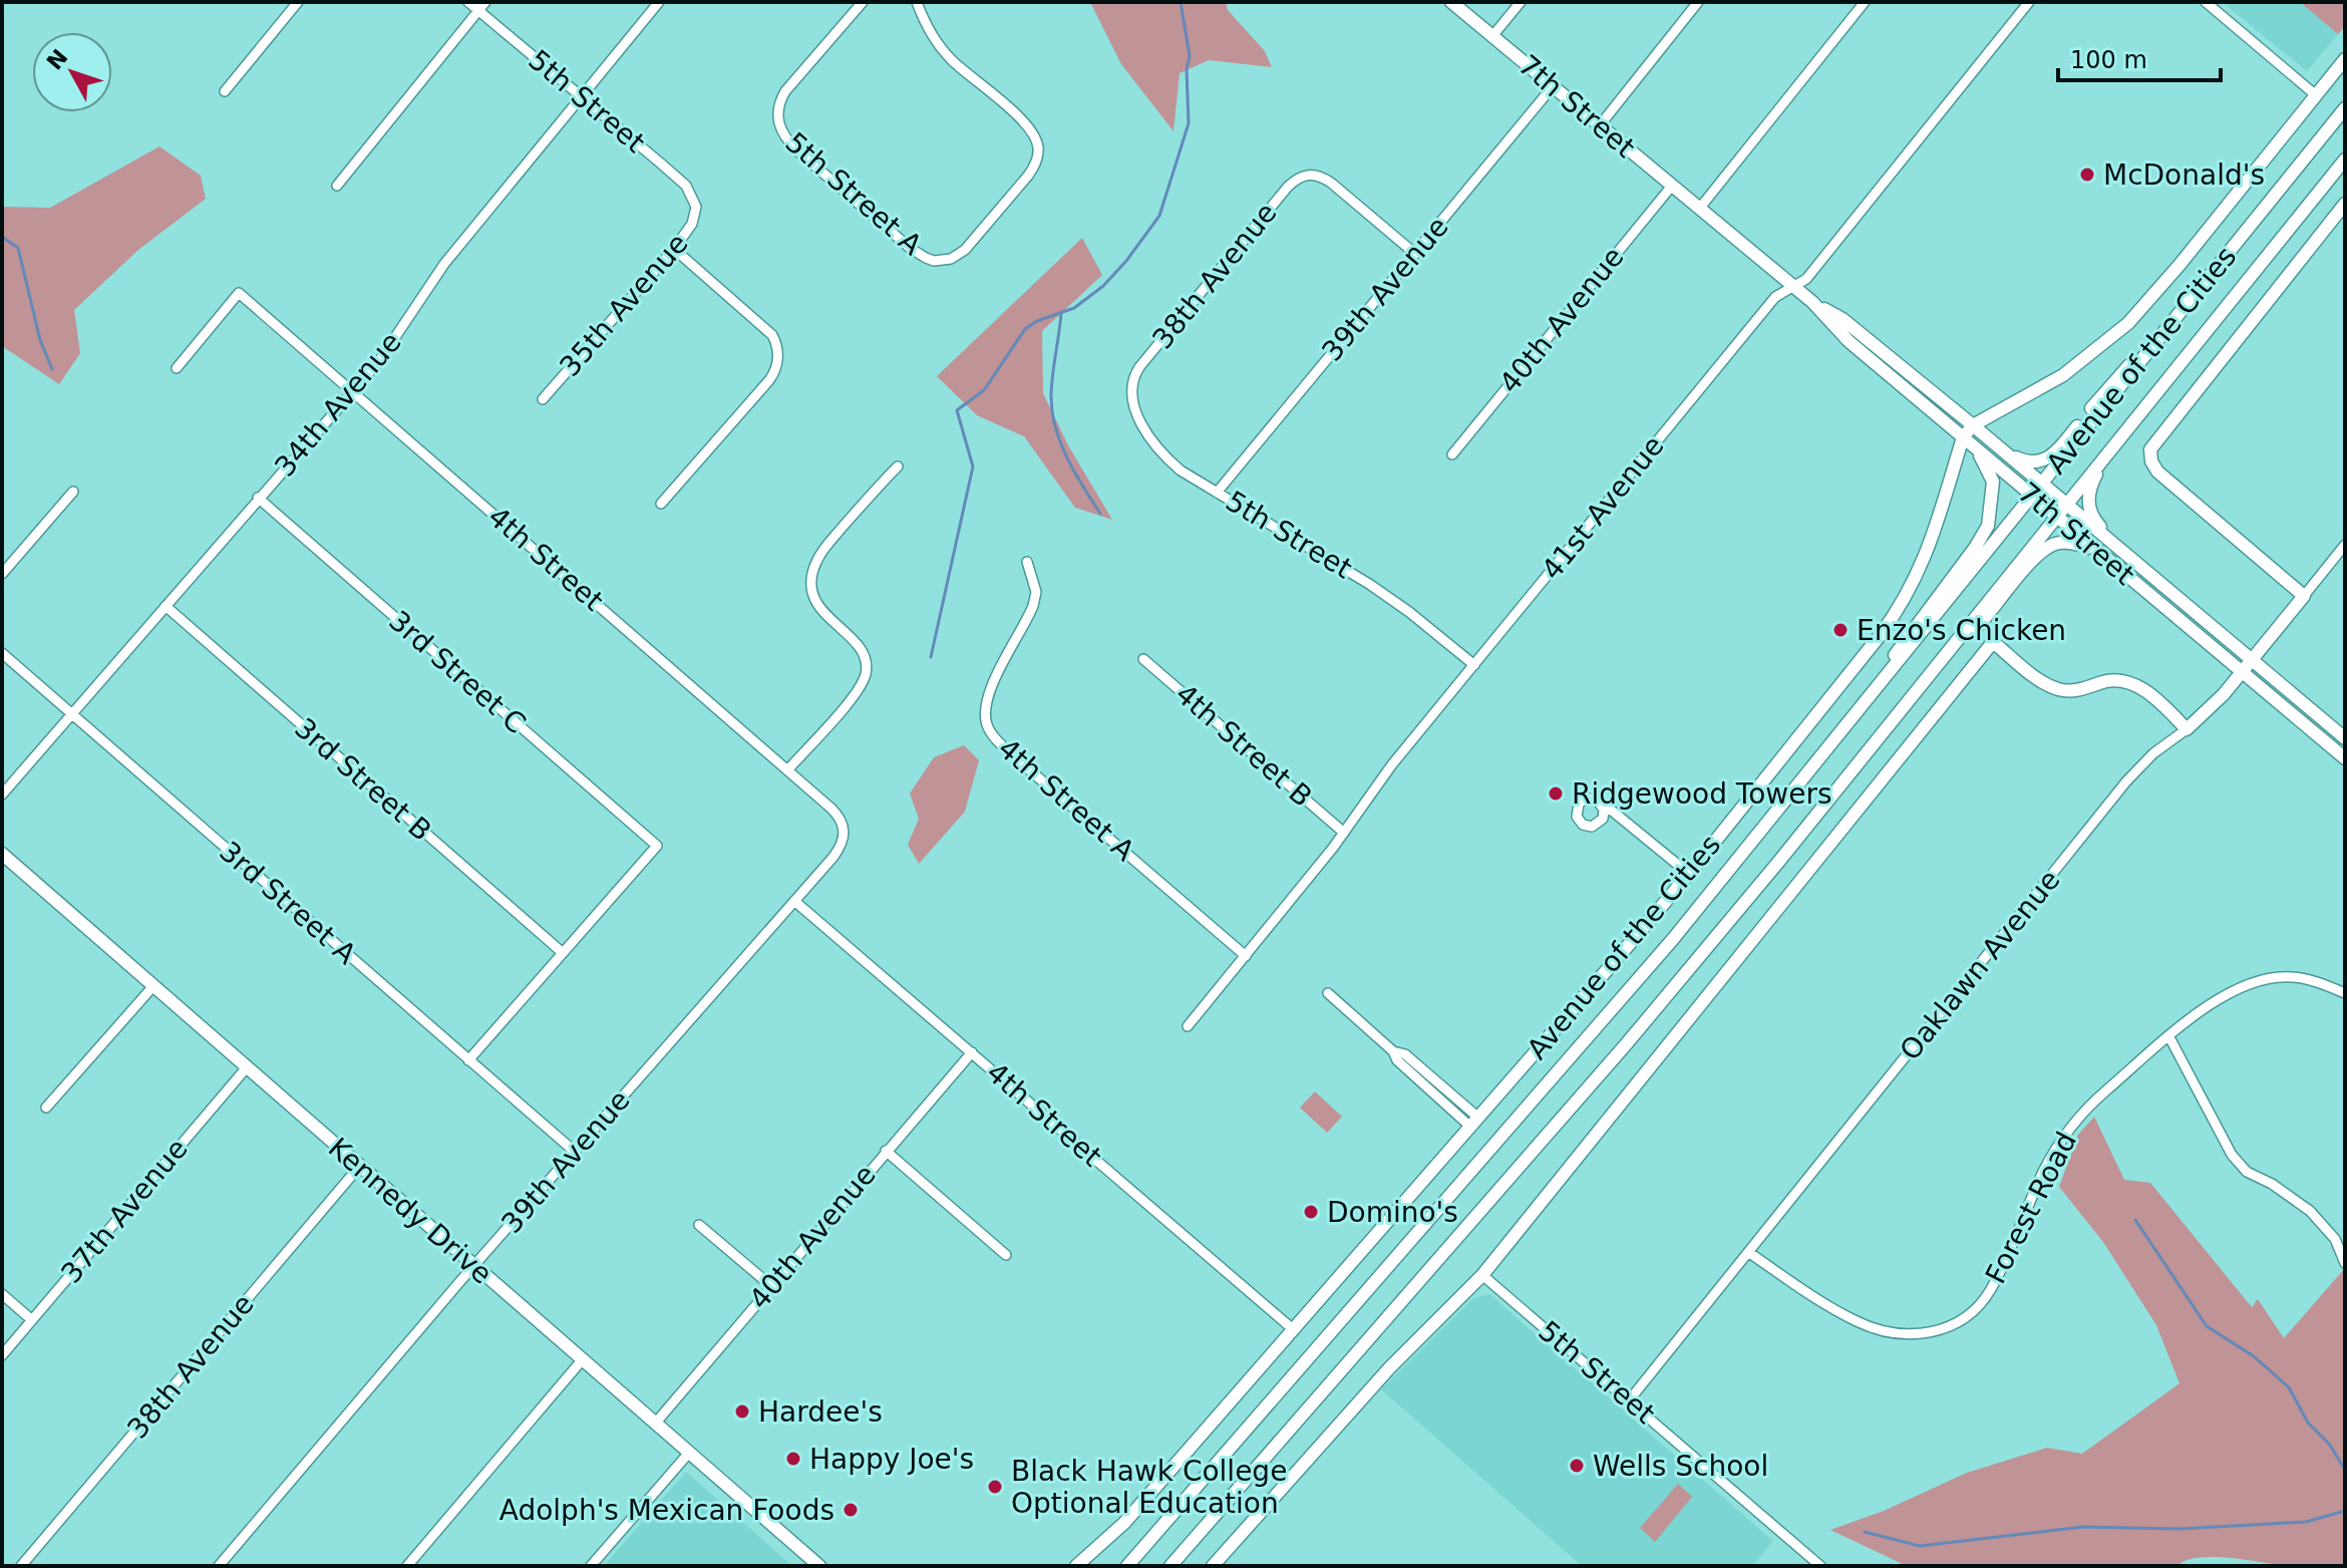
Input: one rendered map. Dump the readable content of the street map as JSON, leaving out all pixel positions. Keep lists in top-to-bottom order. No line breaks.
{"streets":{"main road":["7th Street","Avenue of the Cities","Oaklawn Avenue","Kennedy Drive"],"street":["5th Street","5th Street A","38th Avenue","39th Avenue","35th Avenue","40th Avenue","34th Avenue","41st Avenue","4th Street","3rd Street C","4th Street B","3rd Street B","4th Street A","3rd Street A","Forest Road","37th Avenue"]},"crossings":[["5th Street","38th Avenue"],["5th Street","39th Avenue"],["5th Street","35th Avenue"],["5th Street","34th Avenue"],["5th Street","41st Avenue"],["5th Street","Oaklawn Avenue"],["7th Street","39th Avenue"],["7th Street","40th Avenue"],["7th Street","Avenue of the Cities"],["7th Street","41st Avenue"],["7th Street","Oaklawn Avenue"],["38th Avenue","39th Avenue"],["38th Avenue","Kennedy Drive"],["39th Avenue","4th Street"],["39th Avenue","3rd Street A"],["39th Avenue","Kennedy Drive"],["40th Avenue","4th Street"],["40th Avenue","Kennedy Drive"],["Avenue of the Cities","4th Street"],["34th Avenue","4th Street"],["34th Avenue","3rd Street C"],["34th Avenue","3rd Street B"],["34th Avenue","3rd Street A"],["41st Avenue","4th Street B"],["41st Avenue","4th Street A"],["3rd Street C","3rd Street B"],["Oaklawn Avenue","Forest Road"],["37th Avenue","Kennedy Drive"]],"places":["McDonald's","Enzo's Chicken","Ridgewood Towers","Domino's","Hardee's","Happy Joe's","Wells School","Black Hawk College Optional Education","Adolph's Mexican Foods"],"scale_bar":"100 m","north":"top left"}
